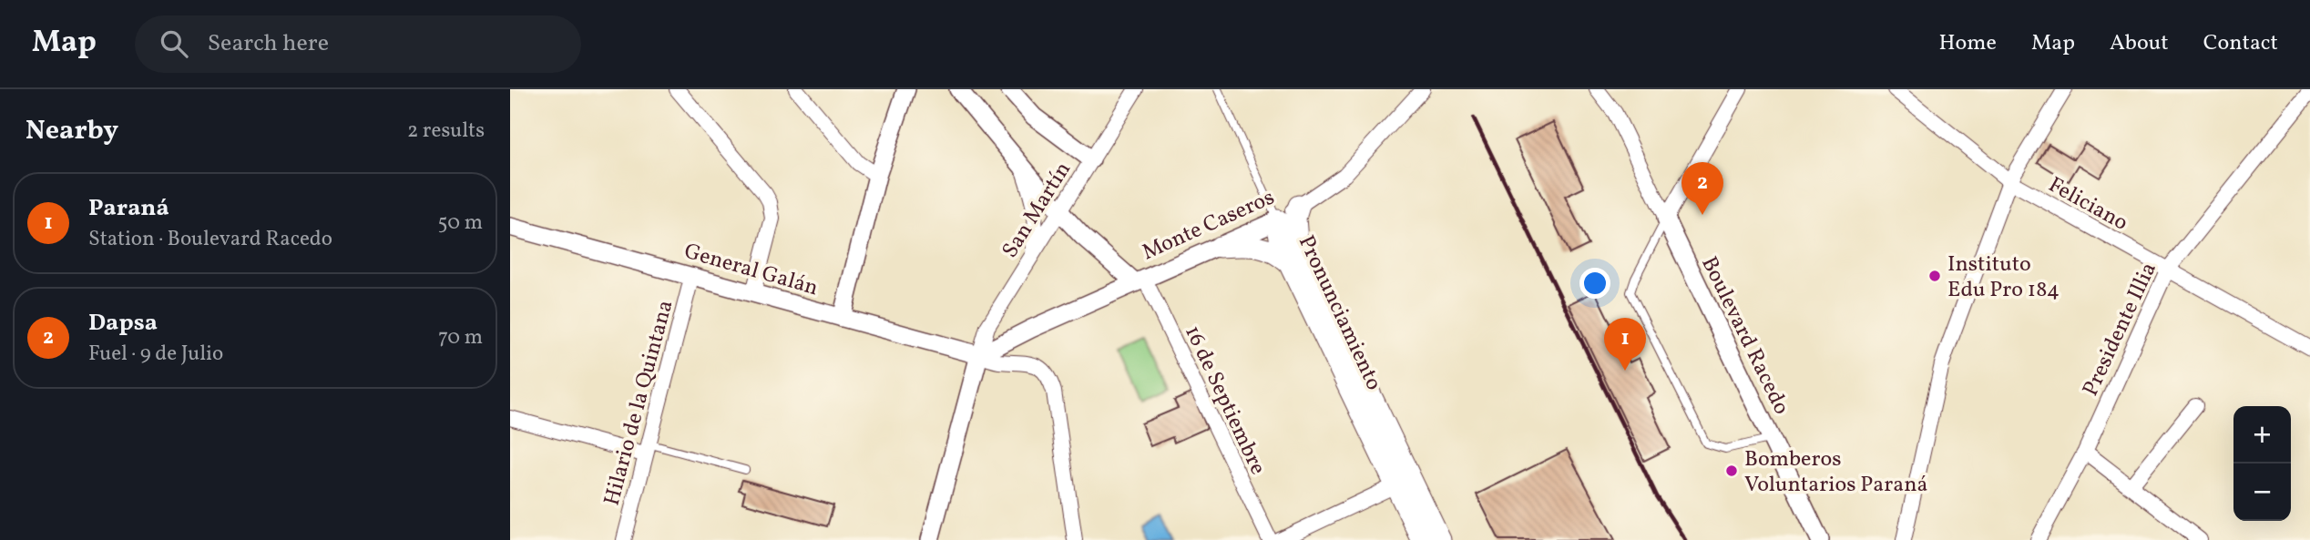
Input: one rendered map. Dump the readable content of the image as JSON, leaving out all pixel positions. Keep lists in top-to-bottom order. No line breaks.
{"streets":{"main road":["Pronunciamiento"],"street":["Feliciano","San Martín","Monte Caseros","General Galán","Presidente Illia","Boulevard Racedo","16 de Septiembre","Hilario de la Quintana"]},"crossings":[["Feliciano","Presidente Illia"],["San Martín","Monte Caseros"],["San Martín","General Galán"],["Monte Caseros","General Galán"],["Monte Caseros","Pronunciamiento"],["Monte Caseros","16 de Septiembre"],["General Galán","Hilario de la Quintana"]],"places":["Instituto Edu Pro 184","Bomberos Voluntarios Paraná"],"page":{"header":"Map","search":"Search here","nav":["Home","Map","About","Contact"],"heading":["Nearby","2 results"],"pins":["2","1"],"list":[{"mark":"1","name":"Paraná","note":"Station · Boulevard Racedo","value":"50 m"},{"mark":"2","name":"Dapsa","note":"Fuel · 9 de Julio","value":"70 m"}],"map_buttons":["+","−"]}}
